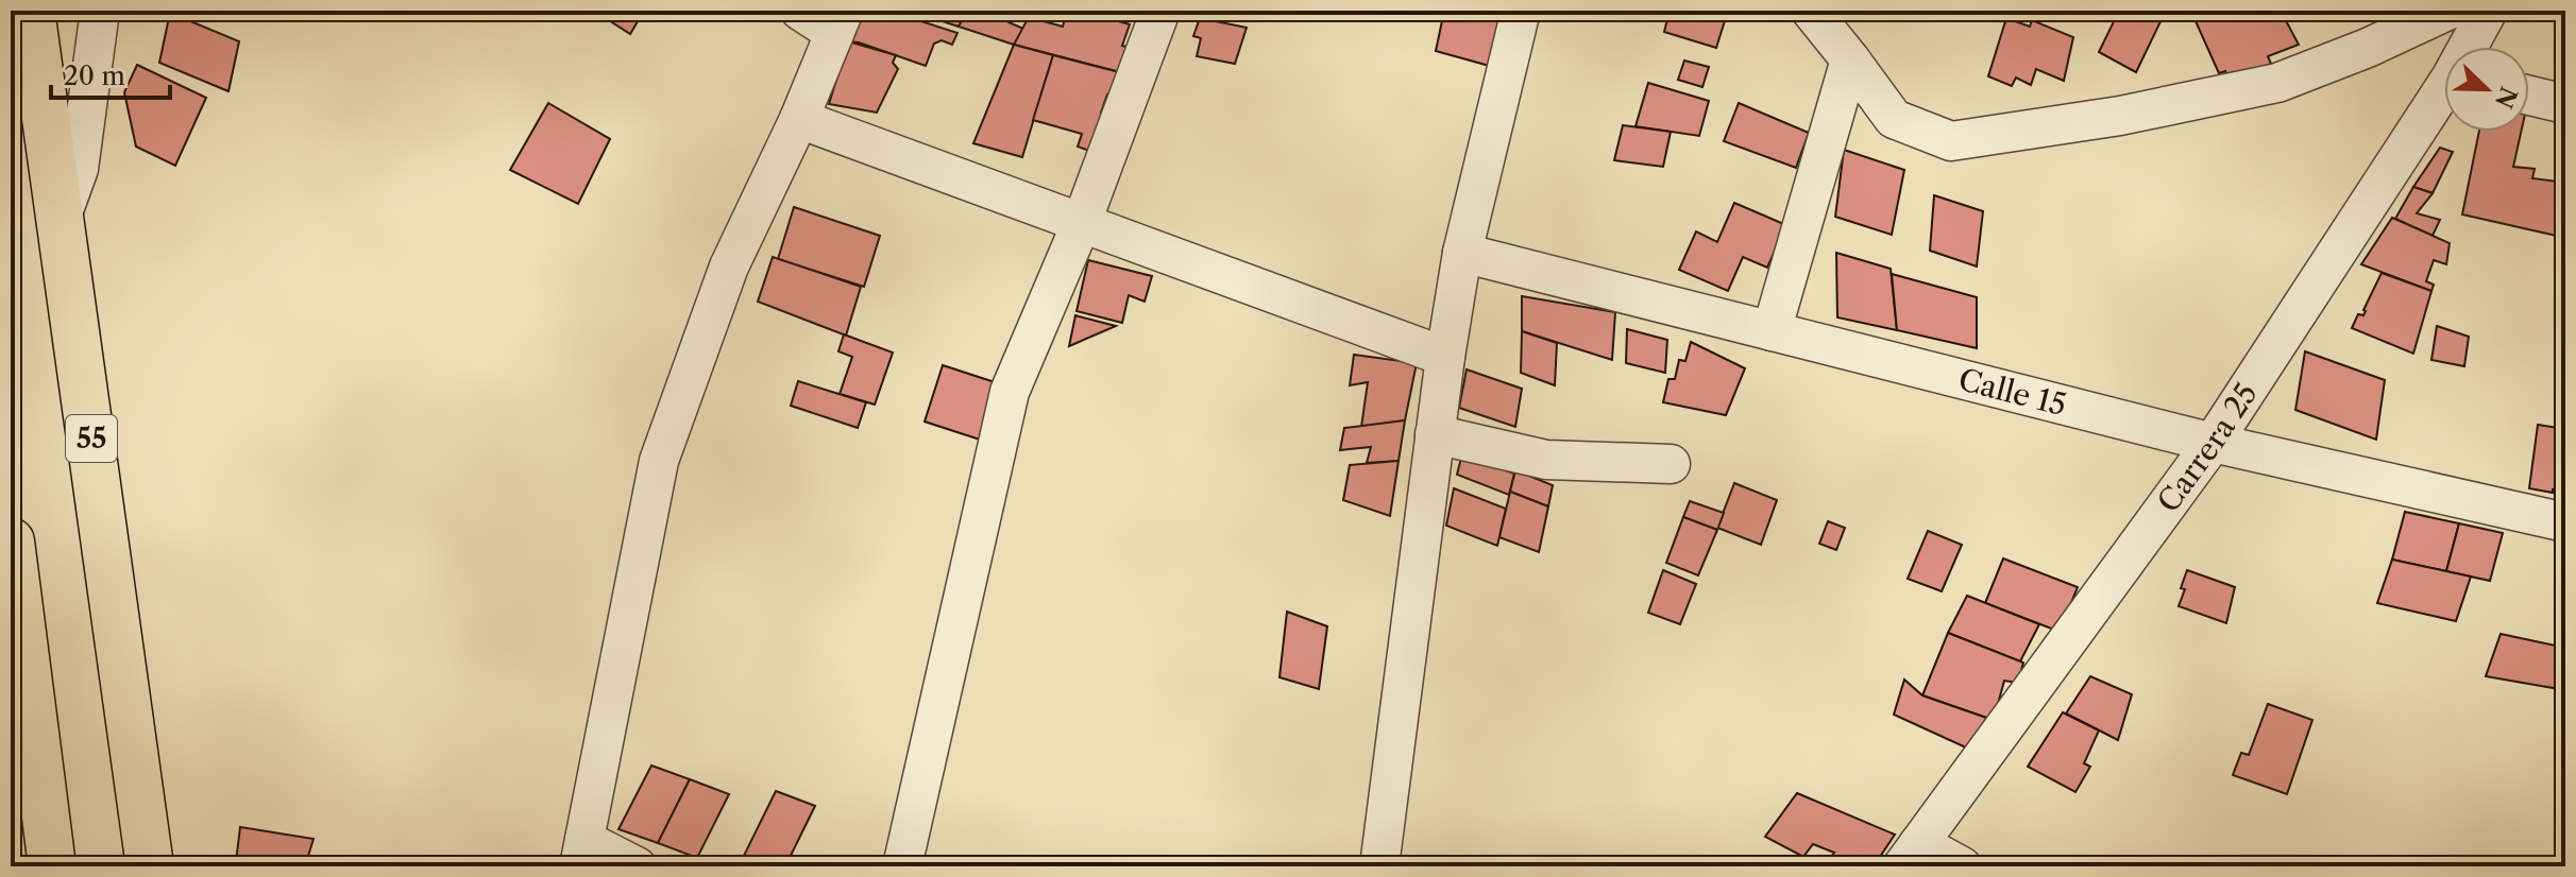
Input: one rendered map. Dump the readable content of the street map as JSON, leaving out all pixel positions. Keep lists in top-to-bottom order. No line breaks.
{"streets":{"highway":["55"],"street":["Calle 15","Carrera 25"]},"crossings":[["Calle 15","Carrera 25"]],"scale_bar":"20 m","north":"bottom right"}
